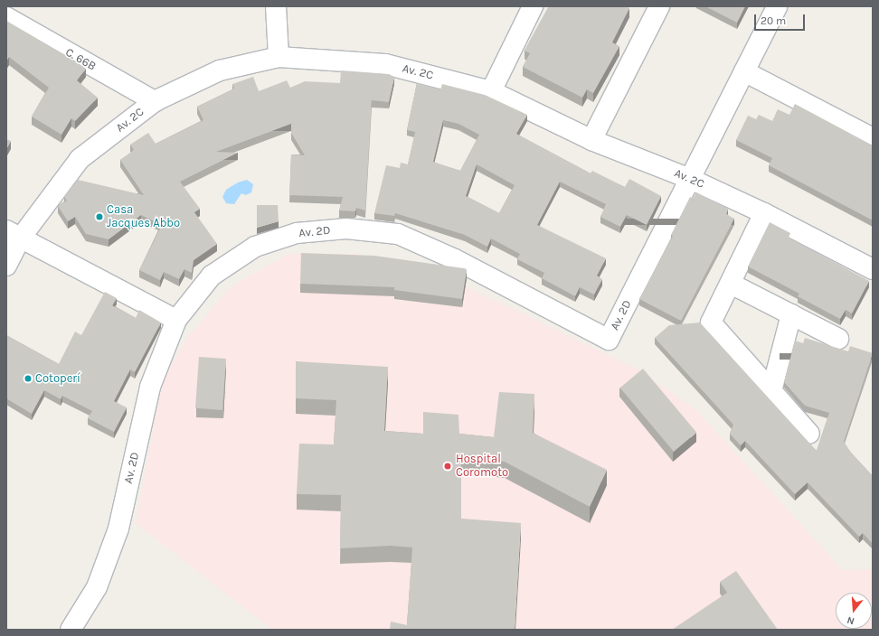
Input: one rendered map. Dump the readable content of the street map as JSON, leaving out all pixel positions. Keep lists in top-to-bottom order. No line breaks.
{"streets":{"street":["C. 66B","Av. 2C","Av. 2D"]},"crossings":[["C. 66B","Av. 2C"],["Av. 2C","Av. 2D"]],"places":["Casa Jacques Abbo","Cotoperí","Hospital Coromoto"],"scale_bar":"20 m","north":"bottom"}
